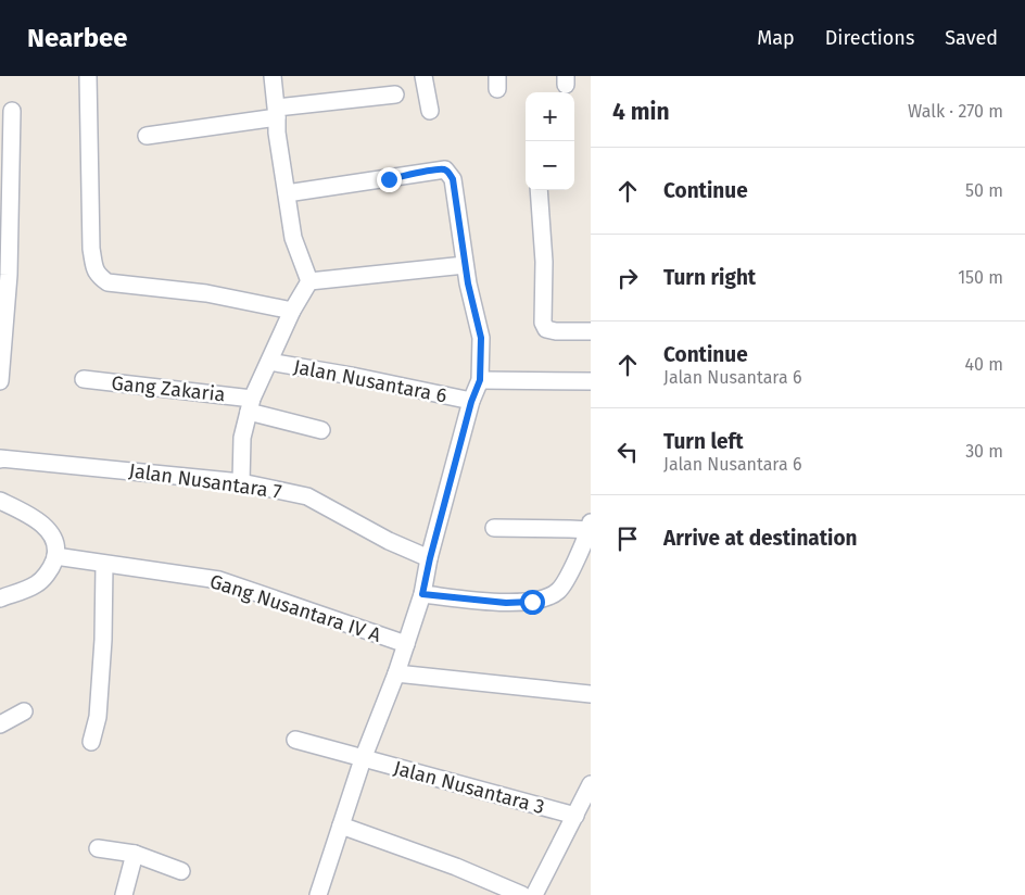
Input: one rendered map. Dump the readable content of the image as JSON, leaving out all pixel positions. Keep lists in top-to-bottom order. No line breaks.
{"streets":{"street":["Jalan Nusantara 6","Gang Zakaria","Jalan Nusantara 7","Gang Nusantara IV A","Jalan Nusantara 3"]},"page":{"header":"Nearbee","nav":["Map","Directions","Saved"],"heading":["4 min","Walk · 270 m"],"map_buttons":["+","−"],"list":[["Continue","50 m"],["Turn right","150 m"],["Continue","Jalan Nusantara 6","40 m"],["Turn left","Jalan Nusantara 6","30 m"],"Arrive at destination"]}}
